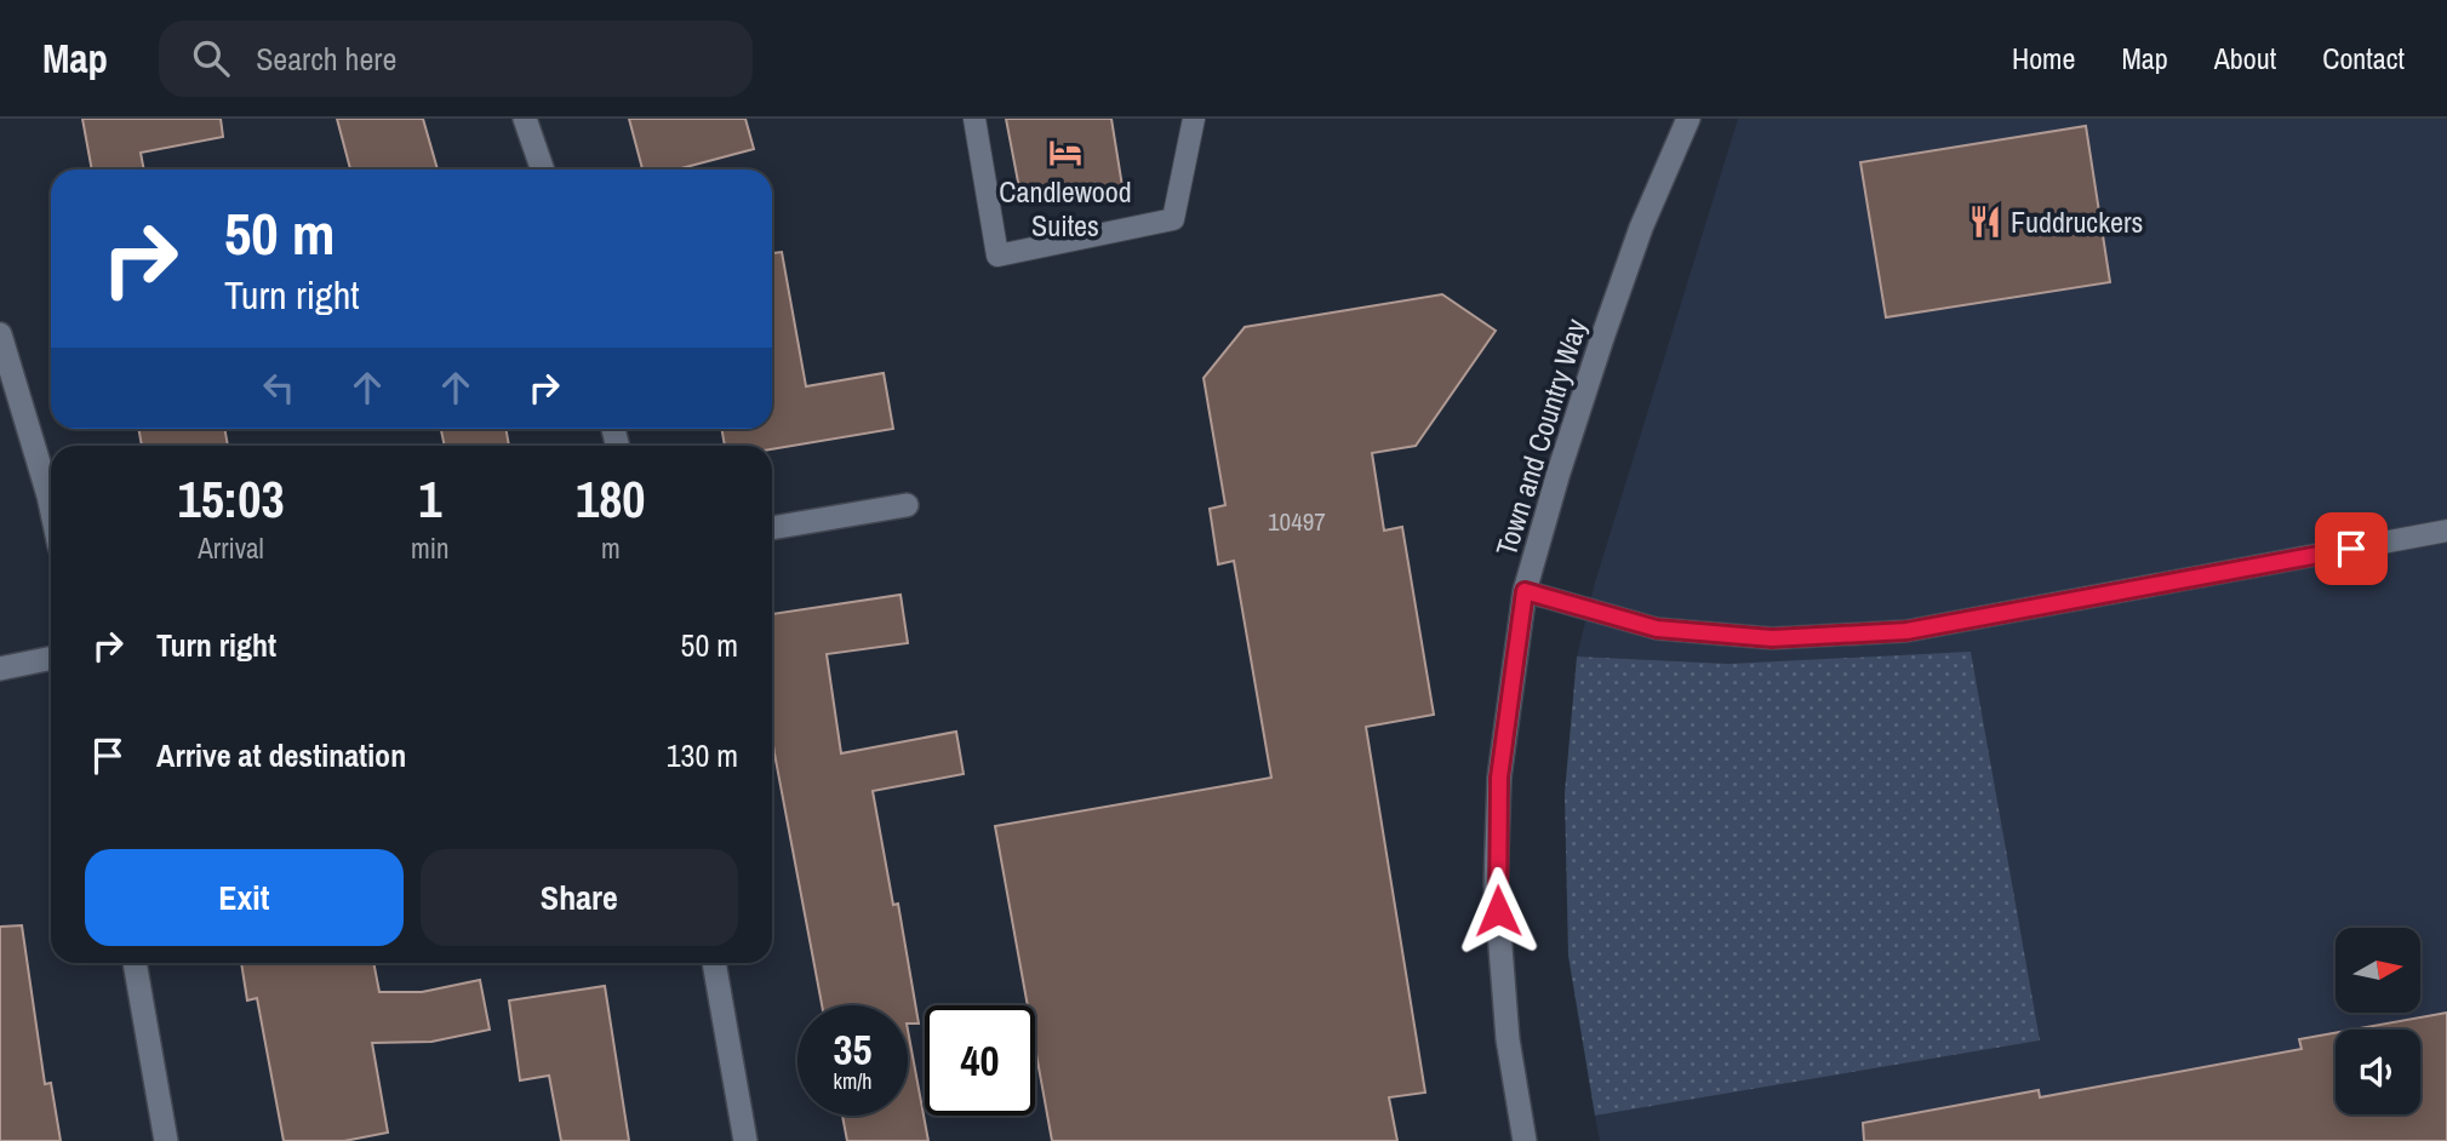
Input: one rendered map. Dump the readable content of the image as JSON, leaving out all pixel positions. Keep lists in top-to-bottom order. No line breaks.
{"streets":{"street":["Town and Country Way"]},"places":{"hotel":["Candlewood Suites"],"restaurant":["Fuddruckers"]},"house_numbers":["10497"],"north":"right","page":{"header":"Map","search":"Search here","nav":["Home","Map","About","Contact"],"turn":["50 m","Turn right"],"eta":["15:03","Arrival","1","min","180","m"],"list":[{"name":"Turn right","value":"50 m"},{"name":"Arrive at destination","value":"130 m"}],"buttons":["Exit","Share"],"speed":"35 km/h","limit":"40"}}
